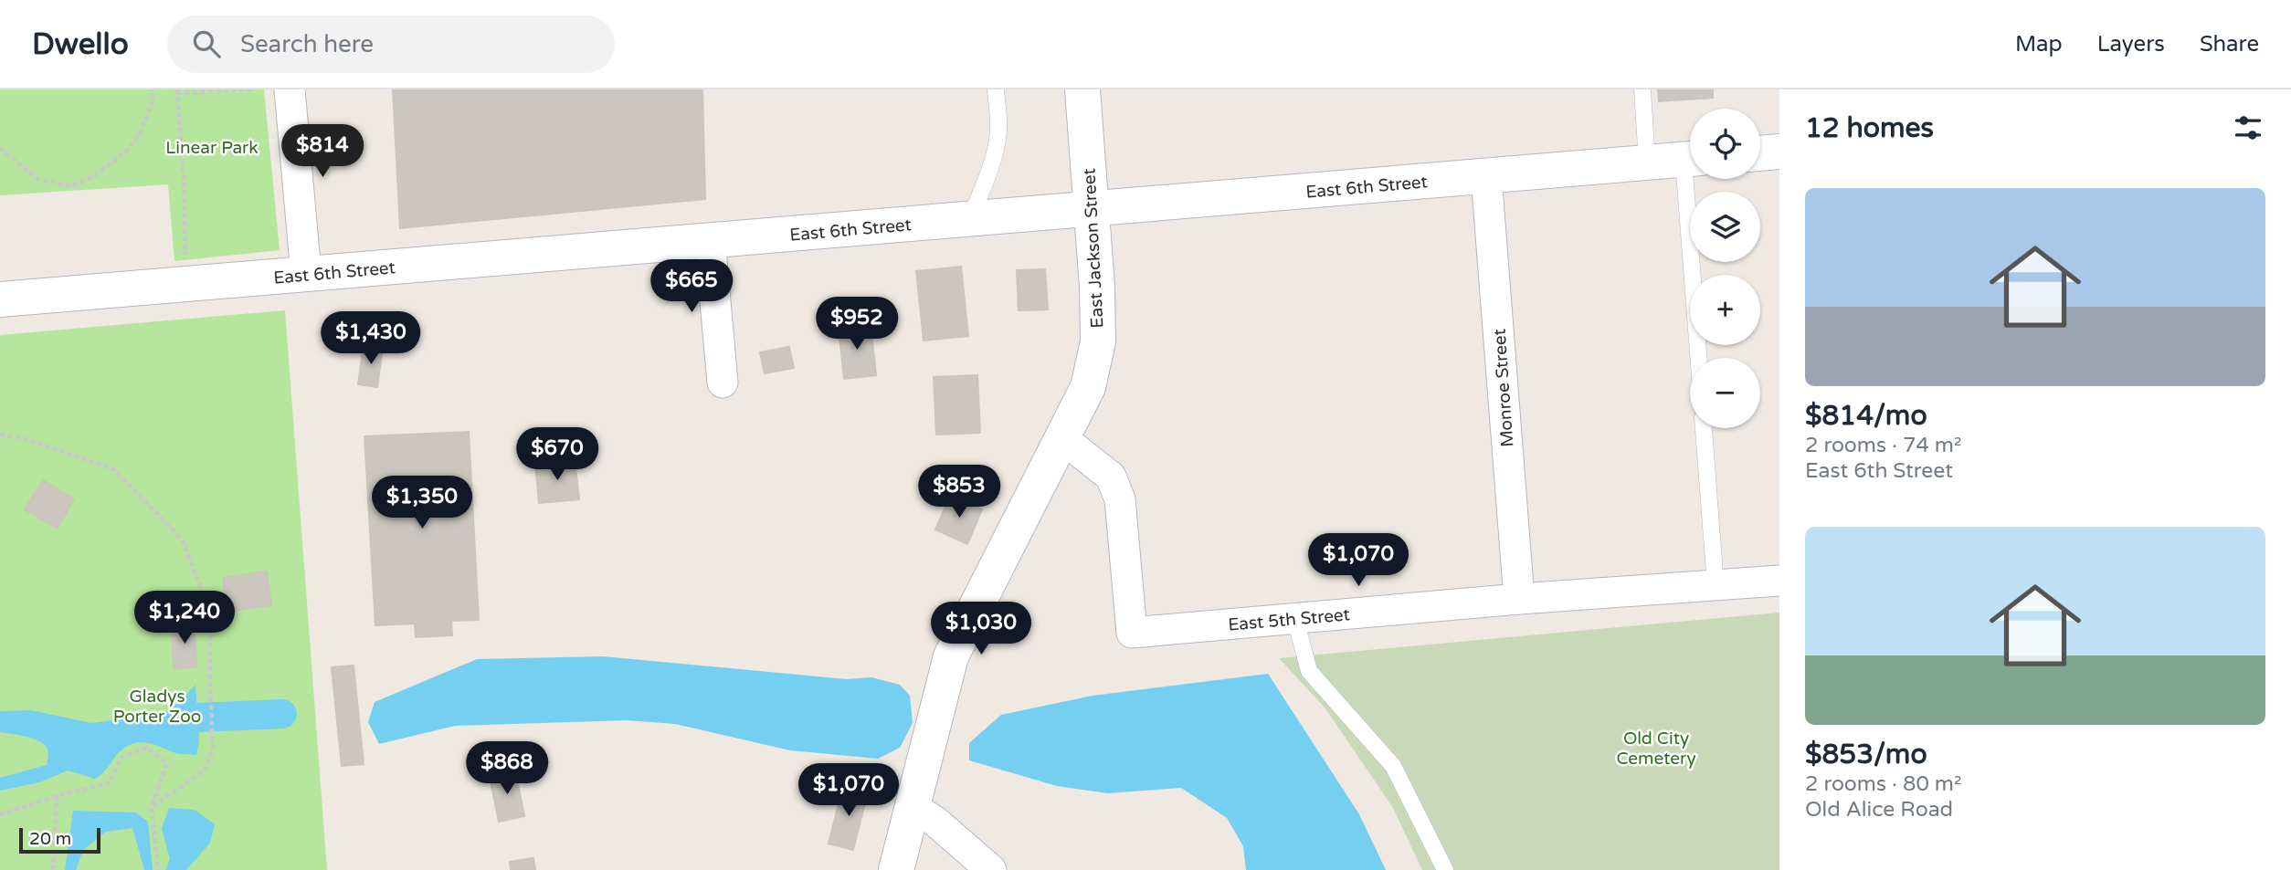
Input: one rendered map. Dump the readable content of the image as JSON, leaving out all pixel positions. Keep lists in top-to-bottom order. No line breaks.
{"streets":{"main road":["East 6th Street","East Jackson Street"],"street":["Monroe Street","East 5th Street"]},"crossings":[["East 6th Street","East Jackson Street"],["East 6th Street","Monroe Street"],["East Jackson Street","East 5th Street"],["Monroe Street","East 5th Street"]],"parks":["Linear Park","Gladys Porter Zoo","Old City Cemetery"],"scale_bar":"20 m","page":{"header":"Dwello","search":"Search here","nav":["Map","Layers","Share"],"heading":"12 homes","map_buttons":["+","−"],"price":["$814","$665","$952","$1,430","$670","$853","$1,350","$1,070","$1,240","$1,030","$868","$1,070"],"list":[{"name":"$814/mo","note":"2 rooms · 74 m² · East 6th Street"},{"name":"$853/mo","note":"2 rooms · 80 m² · Old Alice Road"}],"scale":"20 m"}}
